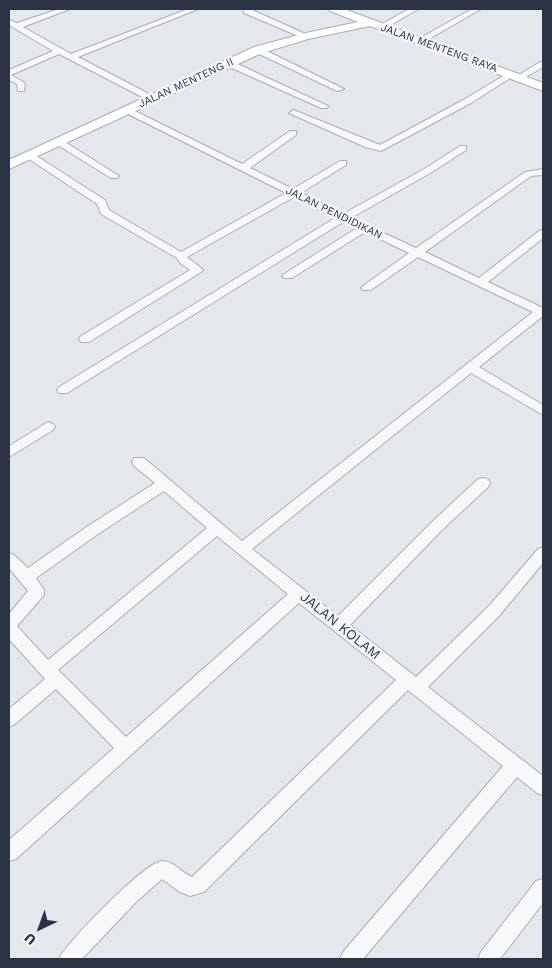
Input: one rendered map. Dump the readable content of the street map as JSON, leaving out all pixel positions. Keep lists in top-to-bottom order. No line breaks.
{"streets":{"street":["JALAN MENTENG RAYA","JALAN MENTENG II","JALAN PENDIDIKAN","JALAN KOLAM"]},"crossings":[["JALAN MENTENG RAYA","JALAN MENTENG II"],["JALAN MENTENG II","JALAN PENDIDIKAN"]],"north":"bottom left"}
